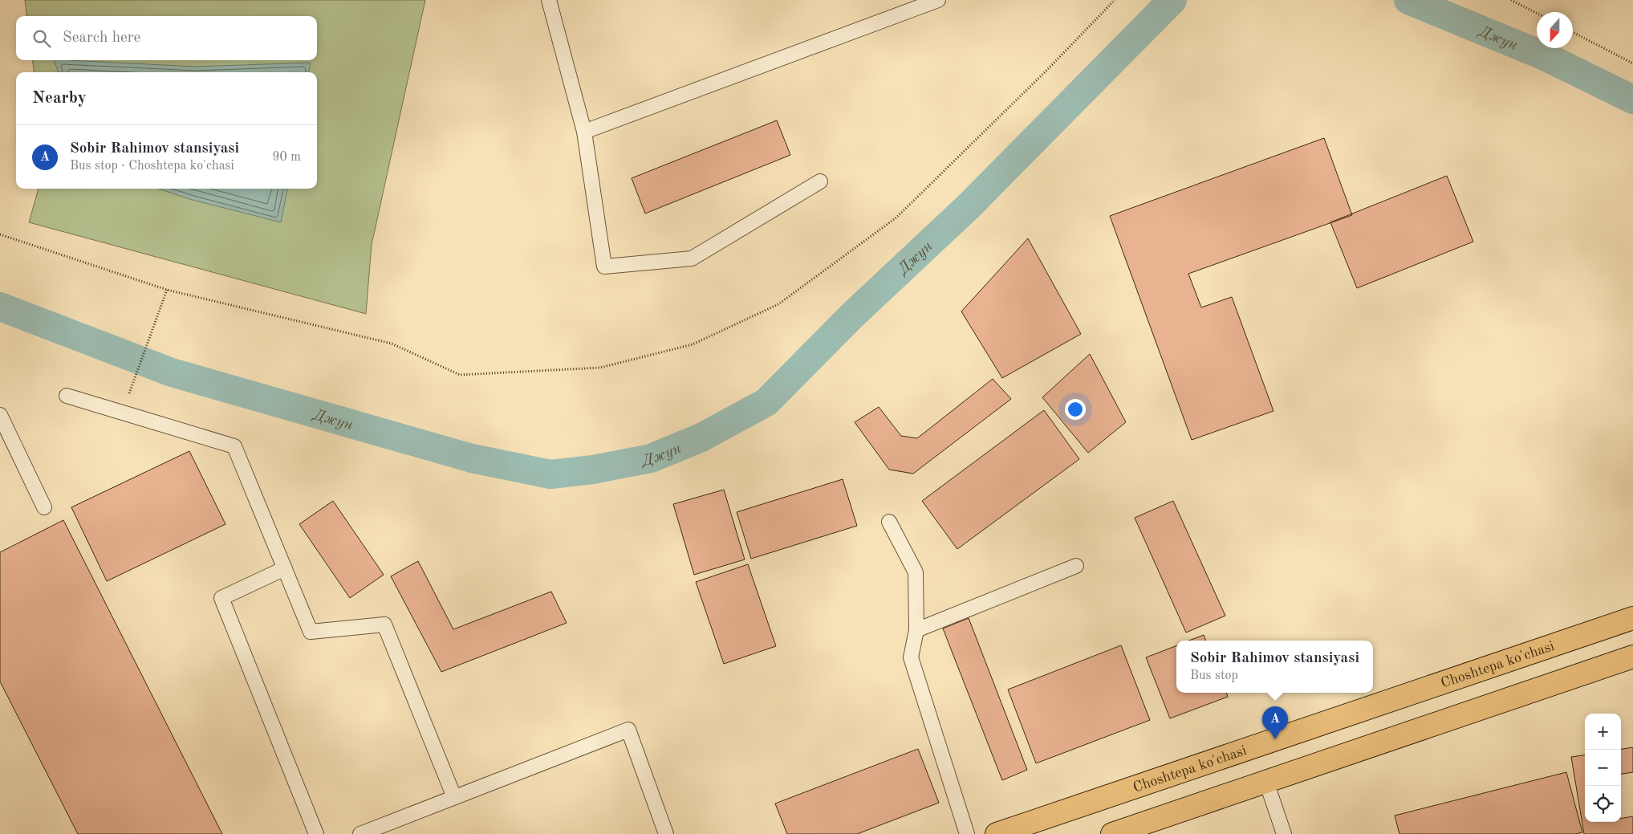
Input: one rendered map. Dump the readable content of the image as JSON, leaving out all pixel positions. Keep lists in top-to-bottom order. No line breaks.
{"streets":{"main road":["Choshtepa ko'chasi"]},"water":["Джун"],"north":"bottom","page":{"search":"Search here","heading":"Nearby","list":[{"mark":"A","name":"Sobir Rahimov stansiyasi","note":"Bus stop · Choshtepa ko'chasi","value":"90 m"}],"popup":["Sobir Rahimov stansiyasi","Bus stop"],"pins":"A","map_buttons":["+","−"]}}
